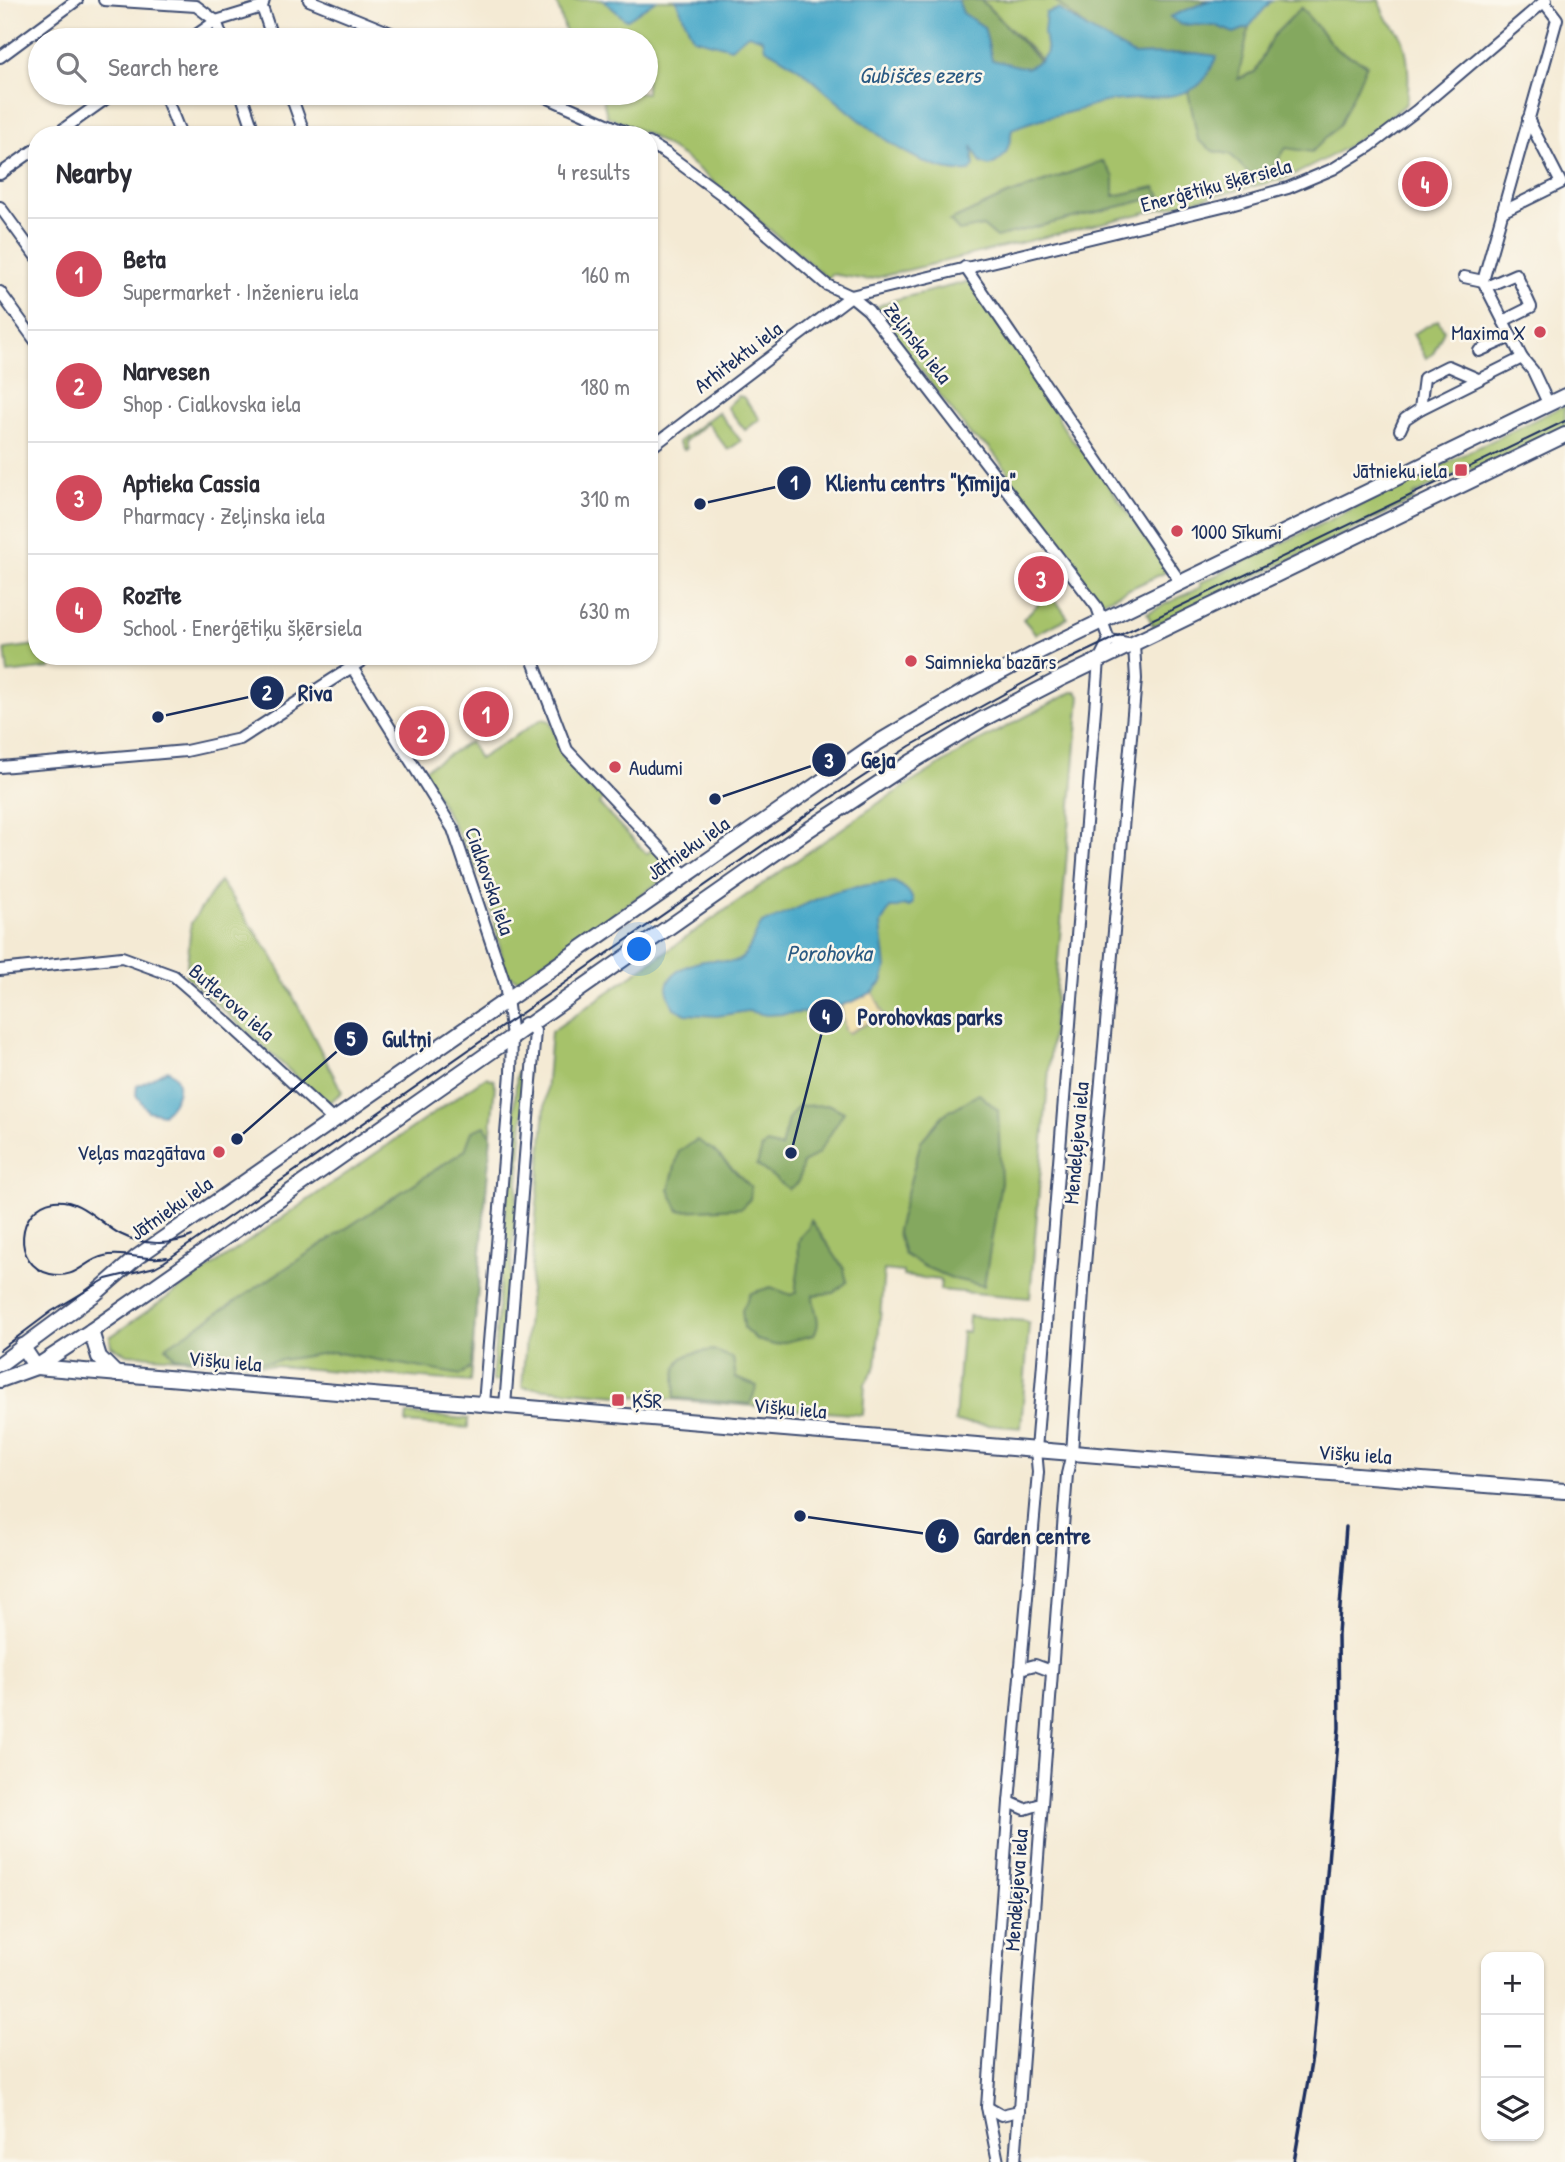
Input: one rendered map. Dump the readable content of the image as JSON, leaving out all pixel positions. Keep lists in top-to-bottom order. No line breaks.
{"streets":{"street":["Enerģētiķu šķērsiela","Zeļinska iela","Arhitektu iela","Jātnieku iela","Cialkovska iela","Butļerova iela","Mendeļejeva iela","Višķu iela"]},"crossings":[["Enerģētiķu šķērsiela","Zeļinska iela"],["Enerģētiķu šķērsiela","Arhitektu iela"],["Zeļinska iela","Arhitektu iela"],["Zeļinska iela","Jātnieku iela"],["Jātnieku iela","Cialkovska iela"],["Jātnieku iela","Butļerova iela"],["Cialkovska iela","Višķu iela"],["Mendeļejeva iela","Višķu iela"]],"water":["Gubiščes ezers","Porohovka"],"places":{"other":["Maxima X","Klientu centrs \"Ķīmija\"","1000 Sīkumi","Saimnieka bazārs","Riva","Audumi","Geja","Gultņi","Veļas mazgātava","Porohovkas parks","Garden centre"],"transit":["Jātnieku iela","ĶŠR"]},"page":{"search":"Search here","heading":["Nearby","4 results"],"pins":["4","3","1","2"],"list":[{"mark":"1","name":"Beta","note":"Supermarket · Inženieru iela","value":"160 m"},{"mark":"2","name":"Narvesen","note":"Shop · Cialkovska iela","value":"180 m"},{"mark":"3","name":"Aptieka Cassia","note":"Pharmacy · Zeļinska iela","value":"310 m"},{"mark":"4","name":"Rozīte","note":"School · Enerģētiķu šķērsiela","value":"630 m"}],"map_buttons":["+","−"]}}
